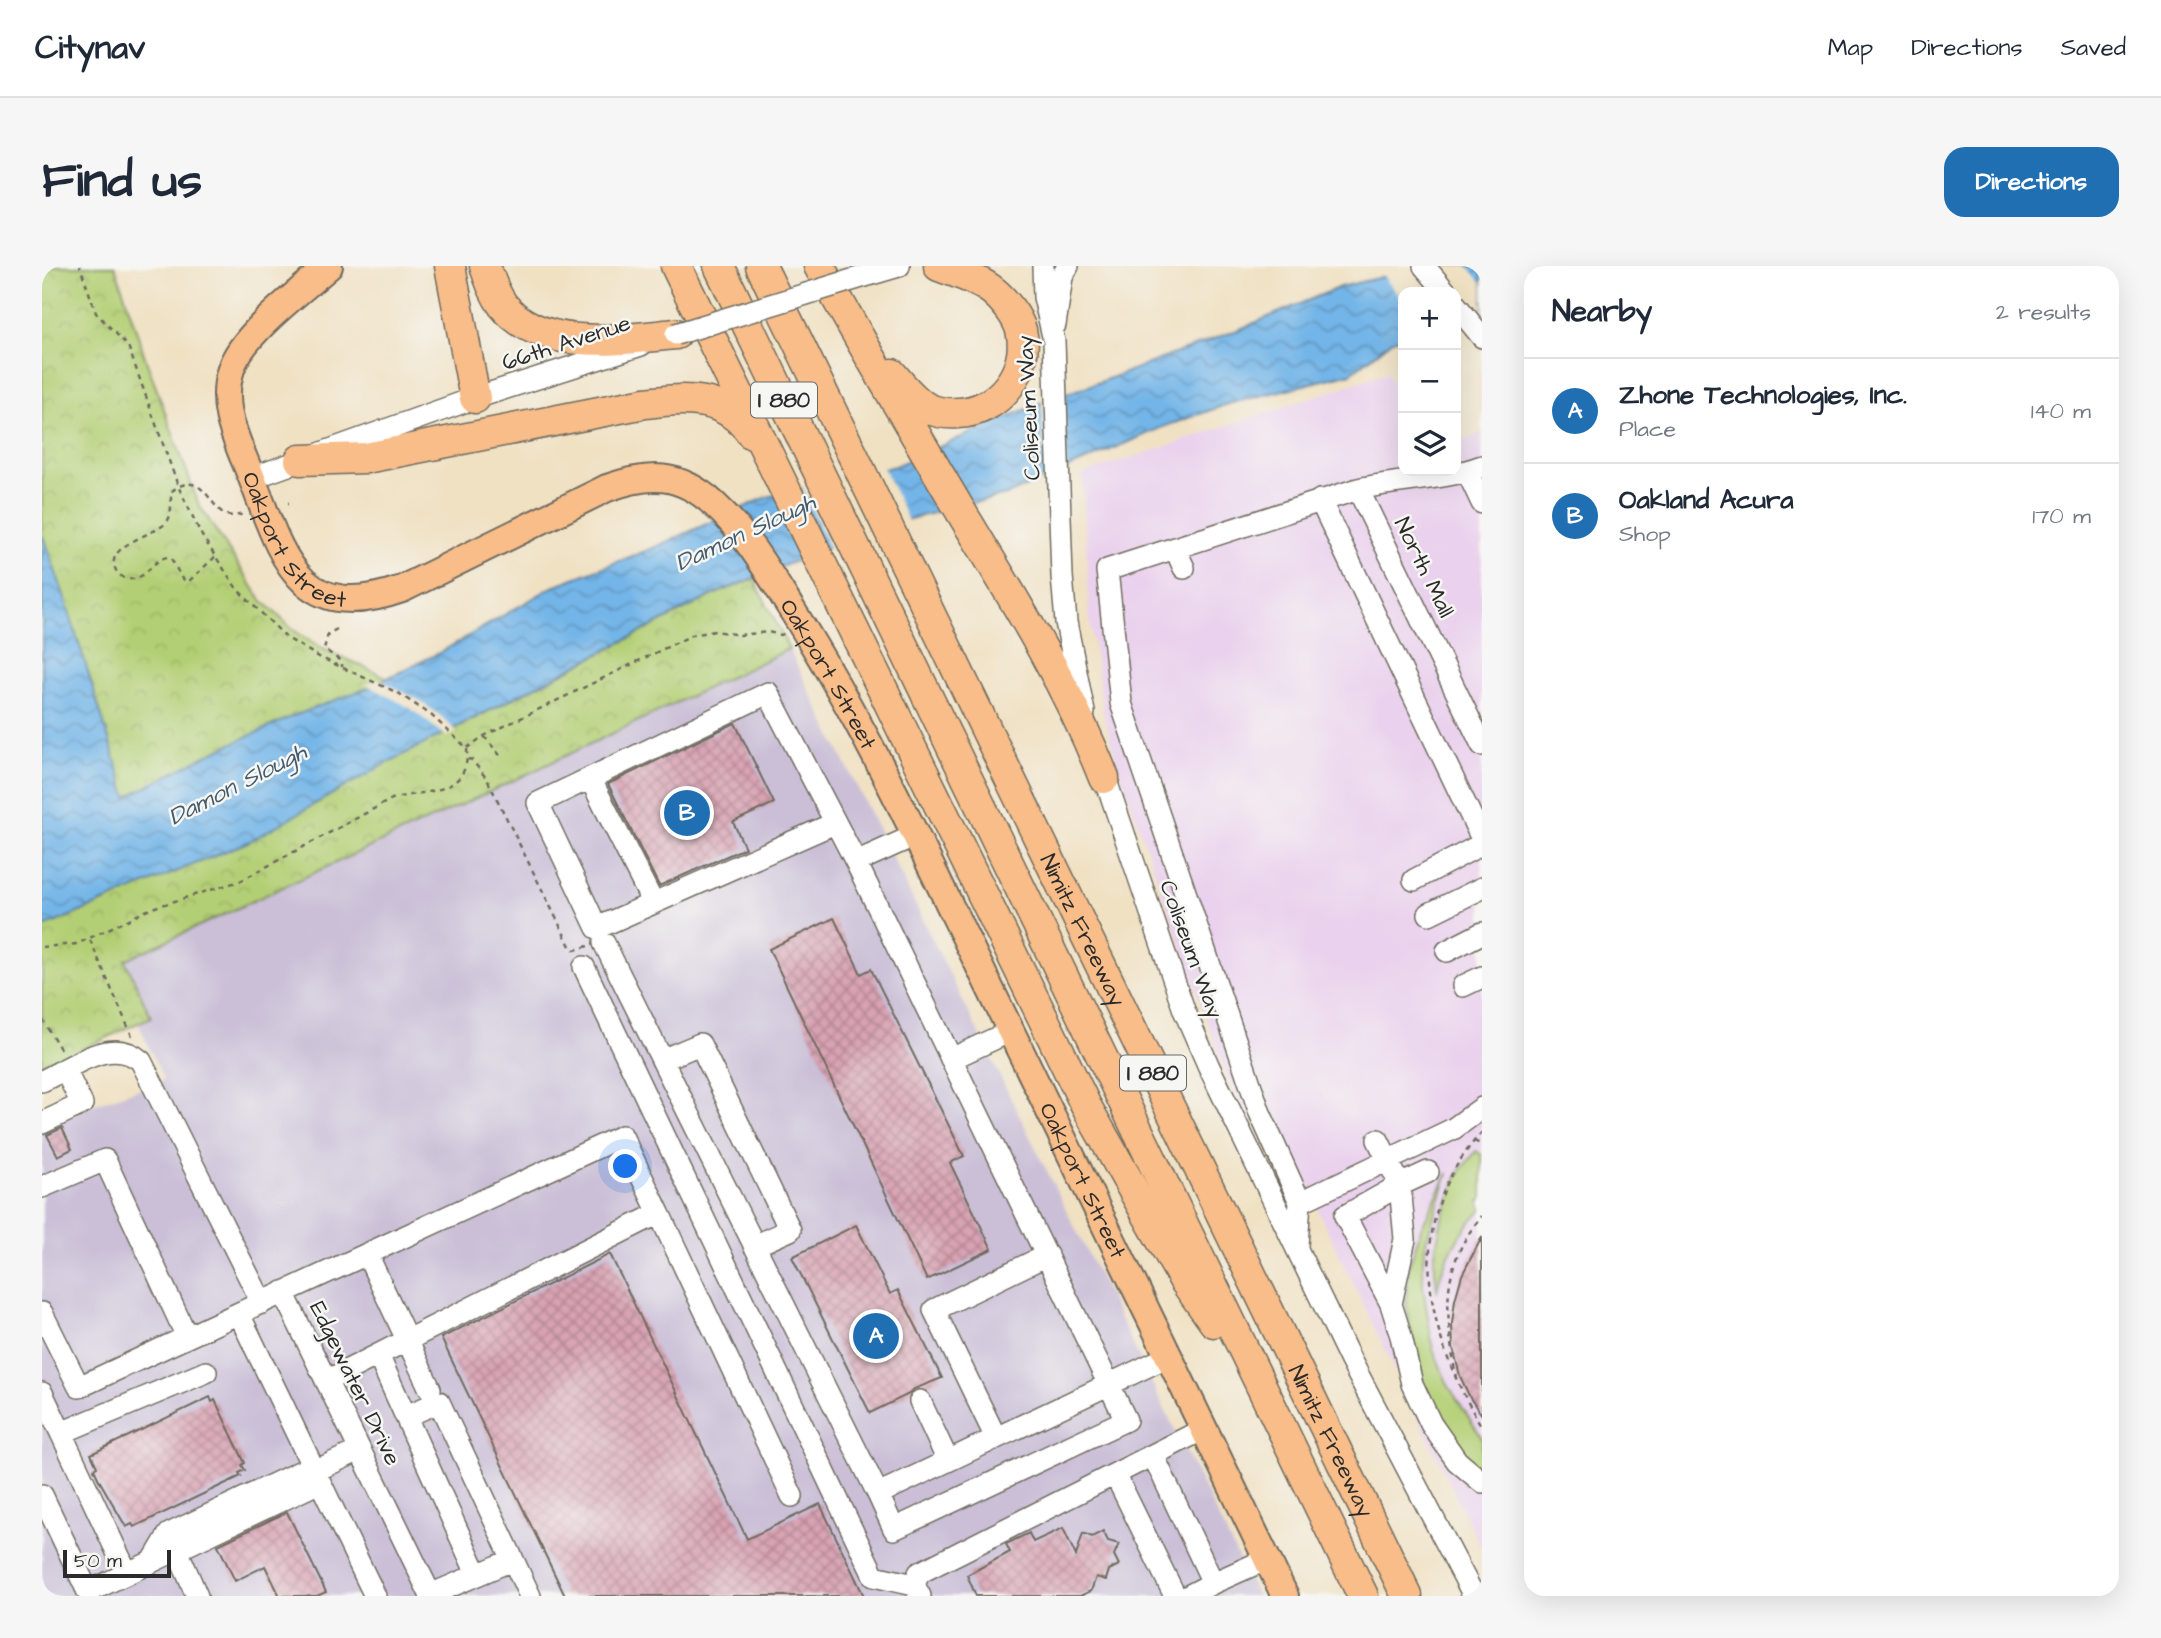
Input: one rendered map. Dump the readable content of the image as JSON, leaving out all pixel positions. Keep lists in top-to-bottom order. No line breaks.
{"streets":{"highway":["I 880","Nimitz Freeway"],"main road":["Oakport Street"],"street":["66th Avenue","Coliseum Way","North Mall","Edgewater Drive"]},"crossings":[["66th Avenue","Oakport Street"]],"water":["Damon Slough"],"scale_bar":"50 m","page":{"header":"Citynav","nav":["Map","Directions","Saved"],"buttons":"Directions","title":"Find us","heading":["Nearby","2 results"],"map_buttons":["+","−"],"list":[{"mark":"A","name":"Zhone Technologies, Inc.","note":"Place","value":"140 m"},{"mark":"B","name":"Oakland Acura","note":"Shop","value":"170 m"}],"pins":["B","A"],"scale":"50 m"}}
